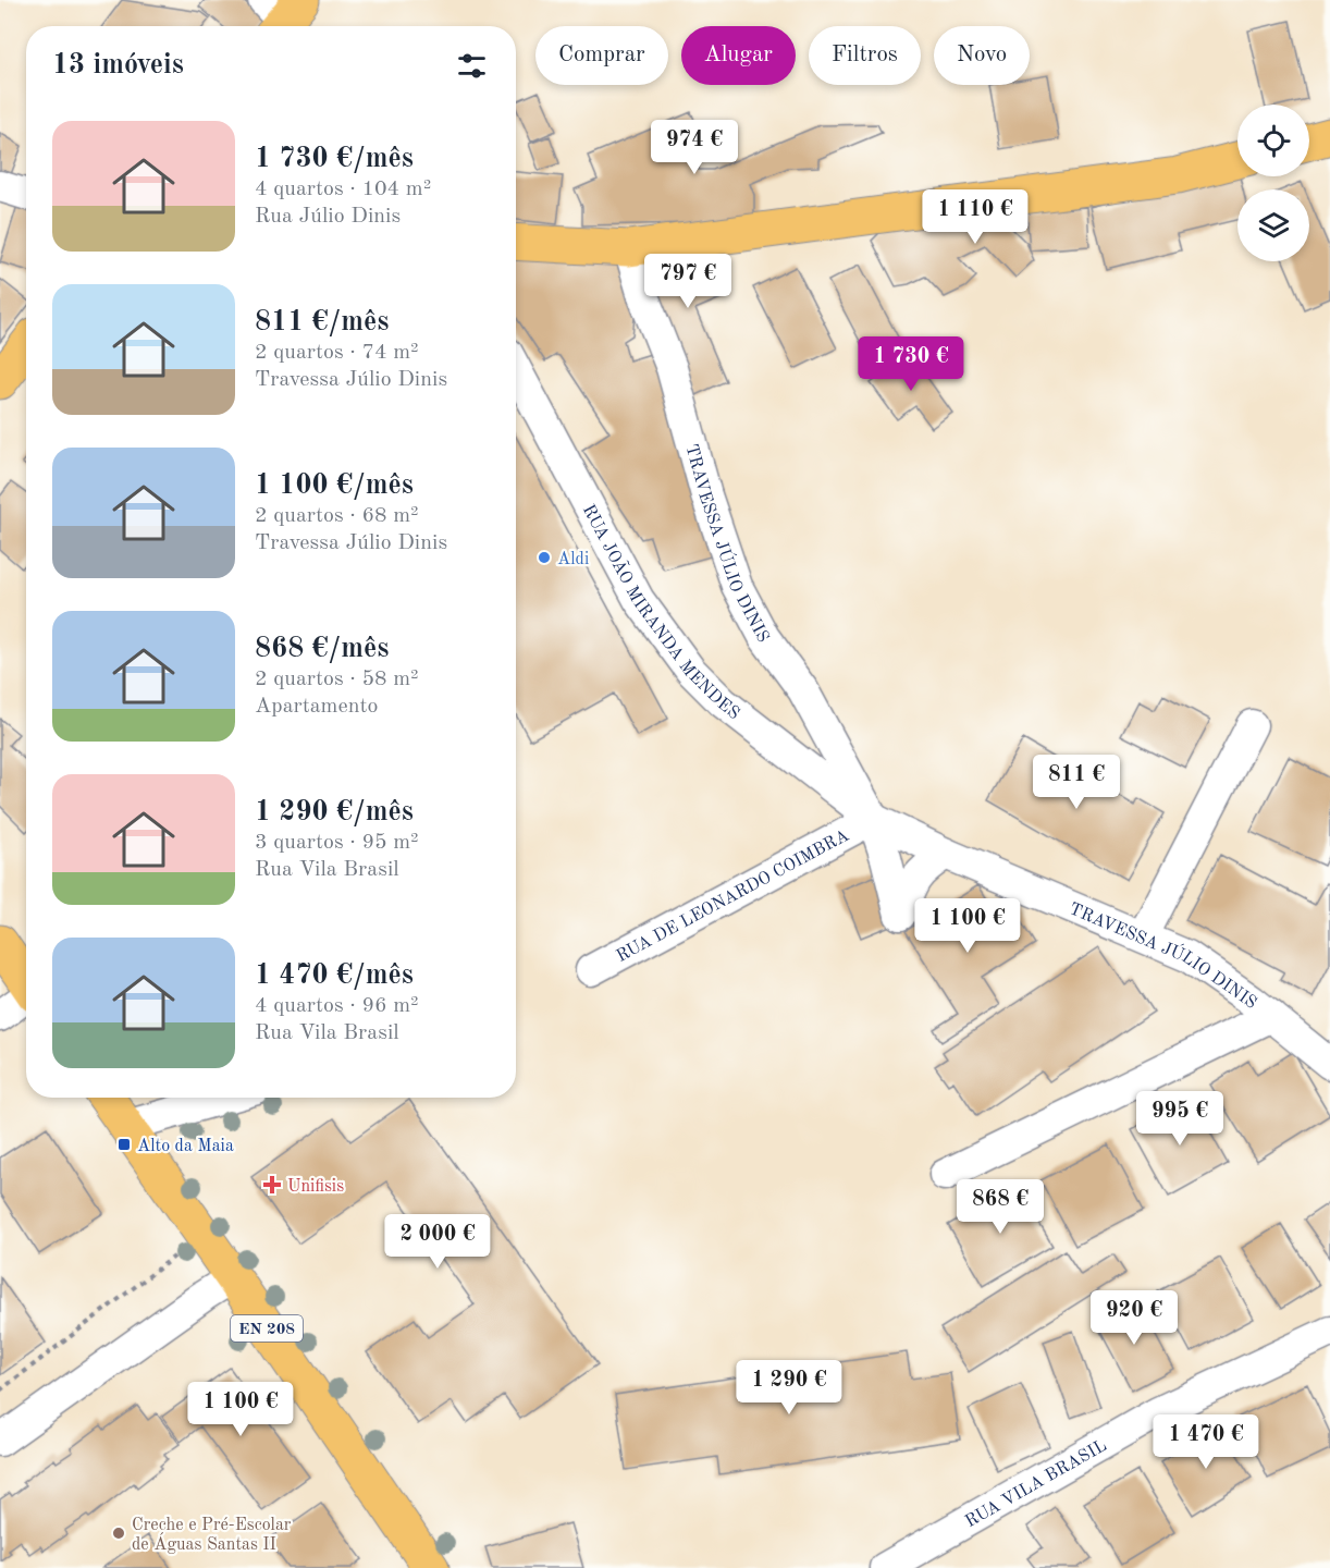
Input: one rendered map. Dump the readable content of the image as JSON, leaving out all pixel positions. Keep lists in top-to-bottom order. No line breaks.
{"streets":{"main road":["EN 208"],"street":["TRAVESSA JÚLIO DINIS","RUA JOÃO MIRANDA MENDES","RUA DE LEONARDO COIMBRA","RUA VILA BRASIL"]},"crossings":[["TRAVESSA JÚLIO DINIS","RUA JOÃO MIRANDA MENDES"],["TRAVESSA JÚLIO DINIS","RUA DE LEONARDO COIMBRA"],["RUA JOÃO MIRANDA MENDES","RUA DE LEONARDO COIMBRA"]],"places":{"other":["Aldi","Creche e Pré-Escolar de Águas Santas II"],"transit":["Alto da Maia"],"health":["Unifisis"]},"page":{"chip":["Comprar","Alugar","Filtros","Novo"],"heading":"13 imóveis","list":[{"name":"1 730 €/mês","note":"4 quartos · 104 m² · Rua Júlio Dinis"},{"name":"811 €/mês","note":"2 quartos · 74 m² · Travessa Júlio Dinis"},{"name":"1 100 €/mês","note":"2 quartos · 68 m² · Travessa Júlio Dinis"},{"name":"868 €/mês","note":"2 quartos · 58 m² · Apartamento"},{"name":"1 290 €/mês","note":"3 quartos · 95 m² · Rua Vila Brasil"},{"name":"1 470 €/mês","note":"4 quartos · 96 m² · Rua Vila Brasil"}],"price":["974 €","1 110 €","797 €","1 730 €","811 €","1 100 €","995 €","868 €","2 000 €","920 €","1 290 €","1 100 €","1 470 €"]}}
